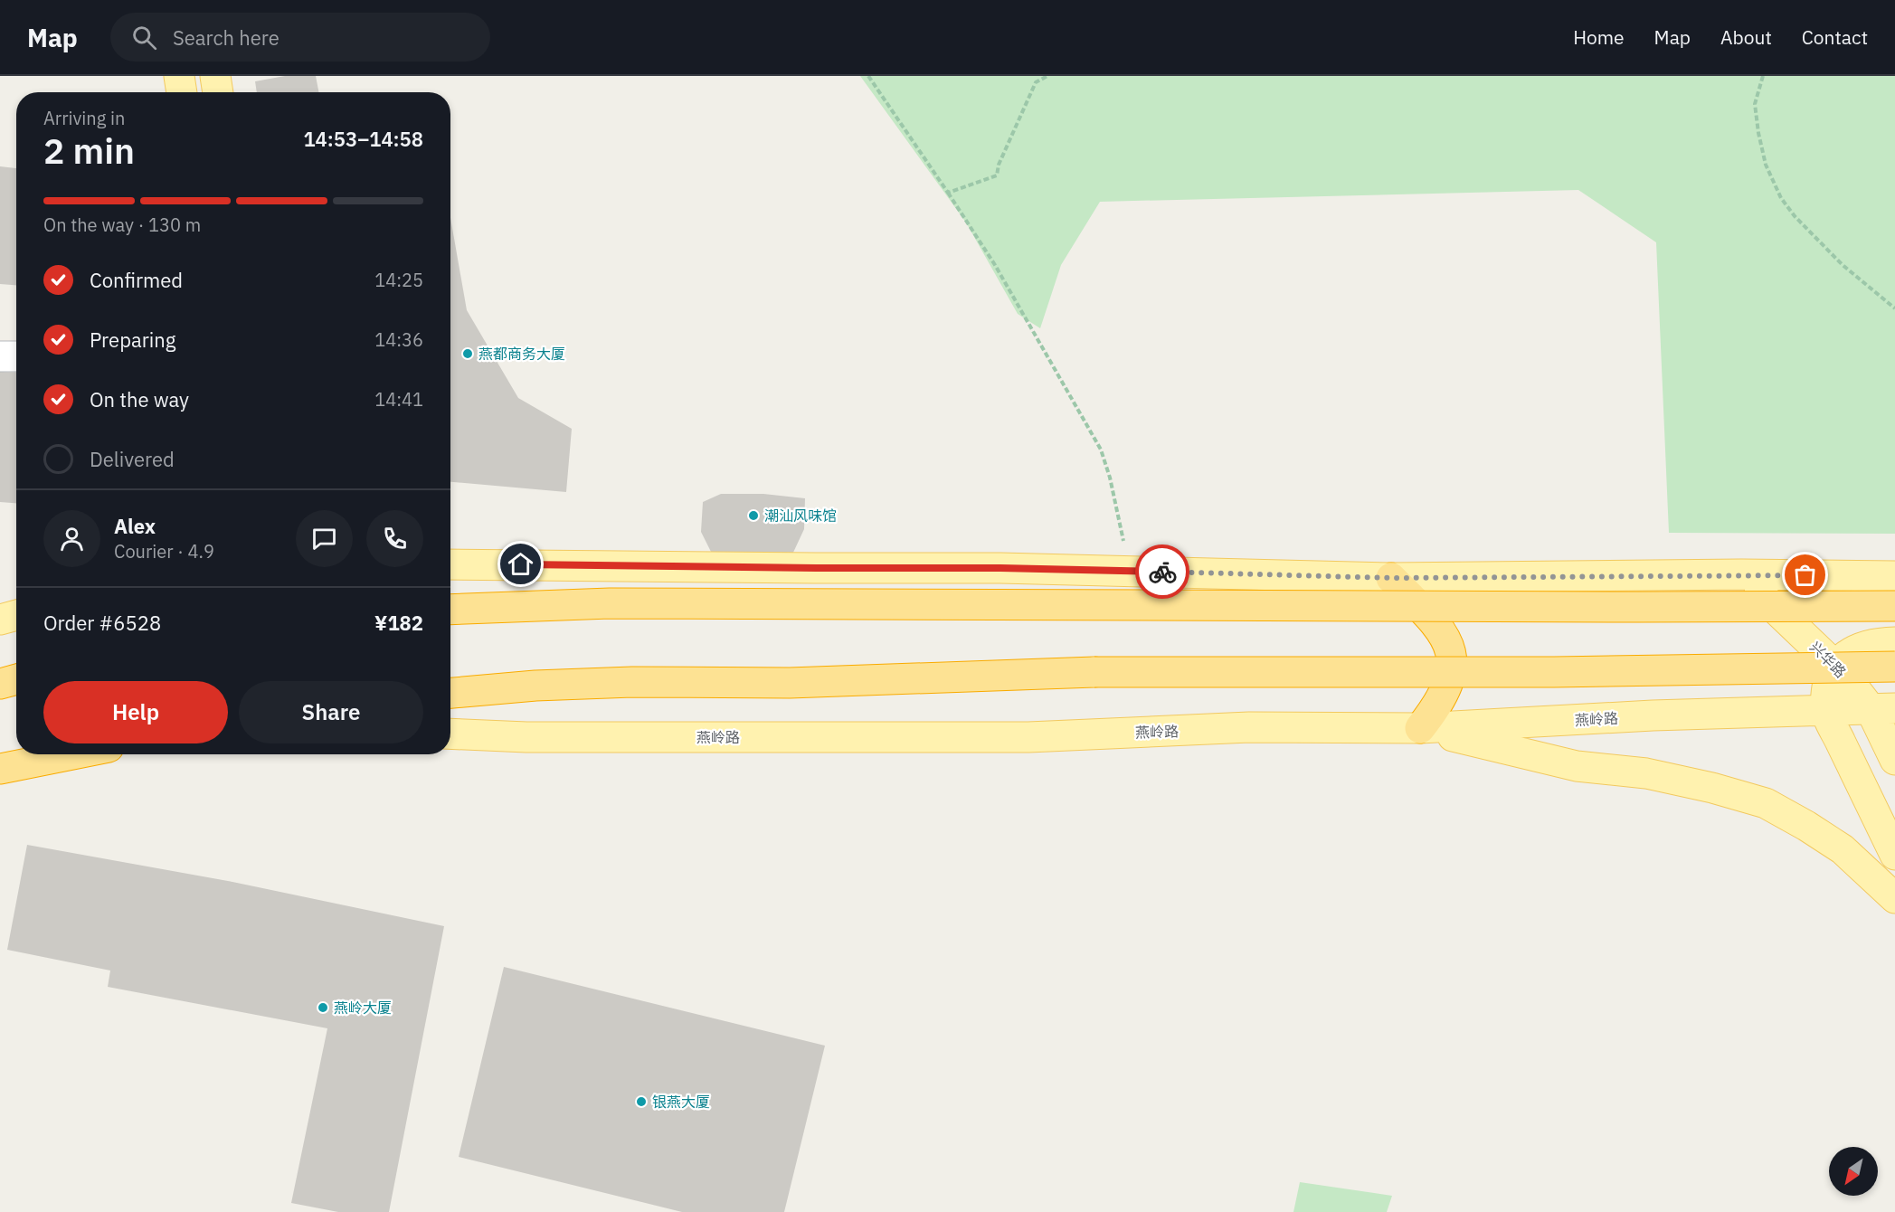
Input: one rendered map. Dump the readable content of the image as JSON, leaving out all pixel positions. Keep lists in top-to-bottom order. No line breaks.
{"streets":{"main road":["兴华路","燕岭路"]},"crossings":[["兴华路","燕岭路"]],"places":["燕都商务大厦","潮汕风味馆","燕岭大厦","银燕大厦"],"north":"bottom left","page":{"header":"Map","search":"Search here","nav":["Home","Map","About","Contact"],"heading":["2 min","Arriving in","14:53–14:58"],"panel":["Alex","Courier · 4.9","Order #6528","¥182"],"bar":"On the way · 130 m","list":[["Confirmed","14:25"],["Preparing","14:36"],["On the way","14:41"],"Delivered"],"buttons":["Help","Share"]}}
